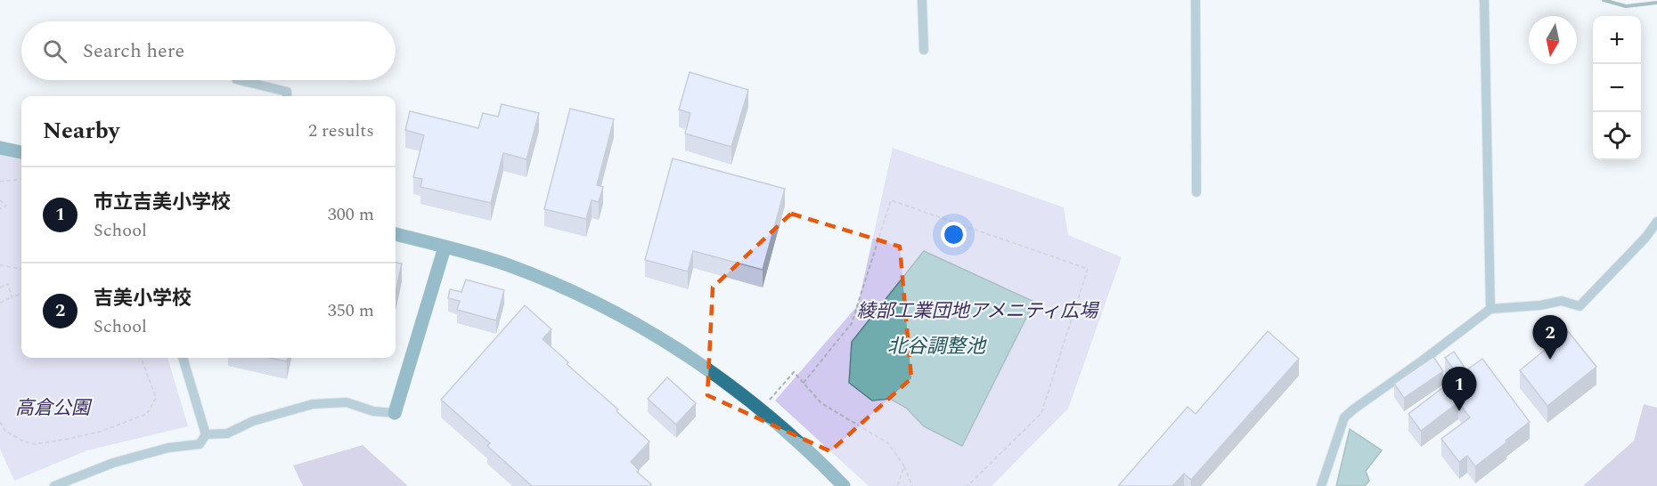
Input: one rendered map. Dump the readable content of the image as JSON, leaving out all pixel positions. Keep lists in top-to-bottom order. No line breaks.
{"water":["北谷調整池"],"parks":["綾部工業団地アメニティ広場","高倉公園"],"north":"bottom","page":{"map_buttons":["+","−"],"search":"Search here","heading":["Nearby","2 results"],"list":[{"mark":"1","name":"市立吉美小学校","note":"School","value":"300 m"},{"mark":"2","name":"吉美小学校","note":"School","value":"350 m"}],"pins":["2","1"]}}
